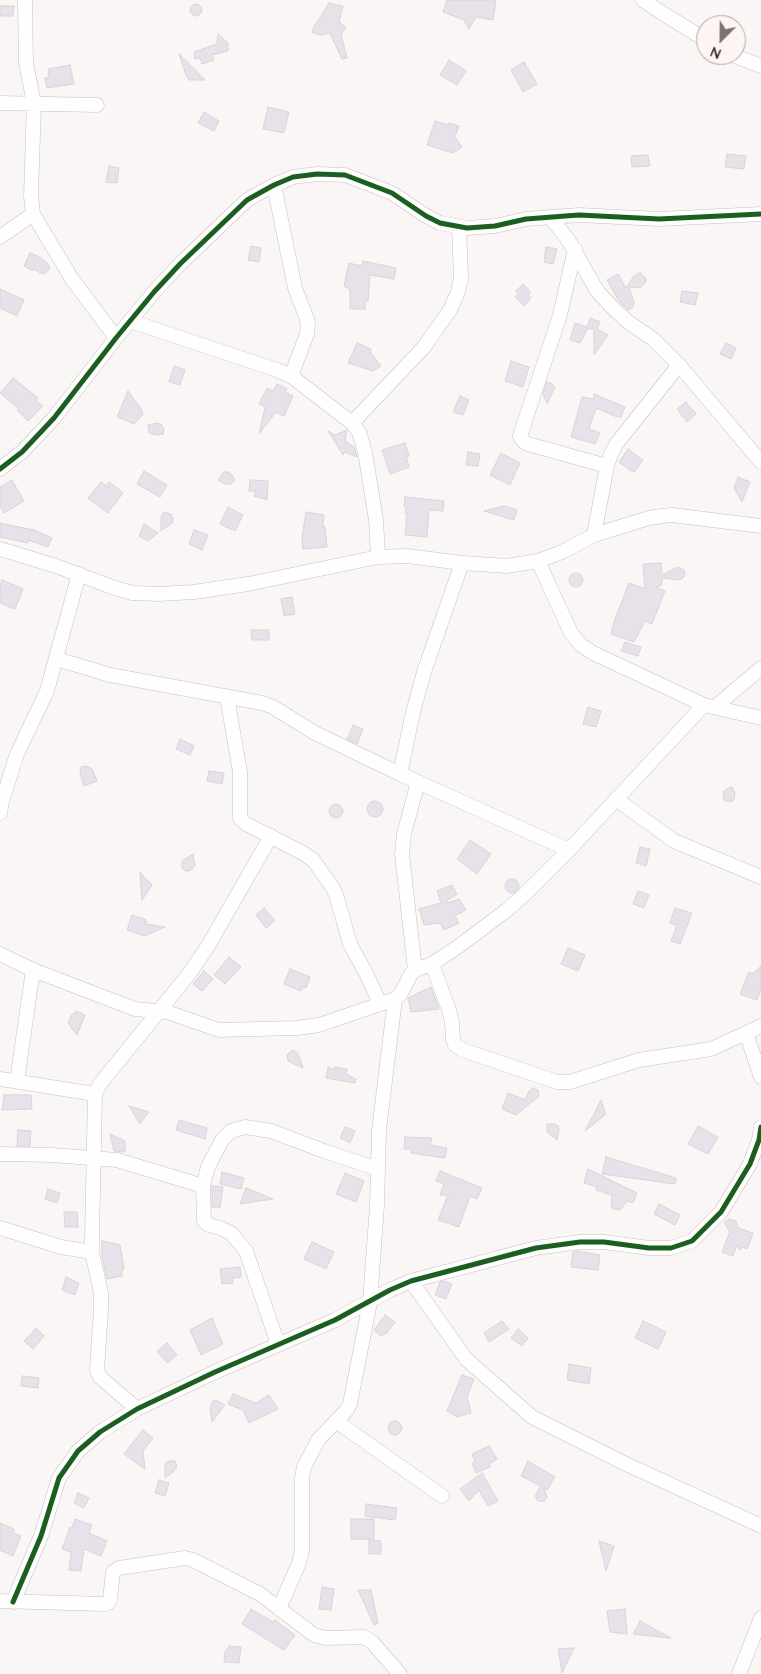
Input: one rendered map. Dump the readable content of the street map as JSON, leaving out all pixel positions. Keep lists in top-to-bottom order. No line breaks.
{"north":"bottom left"}
